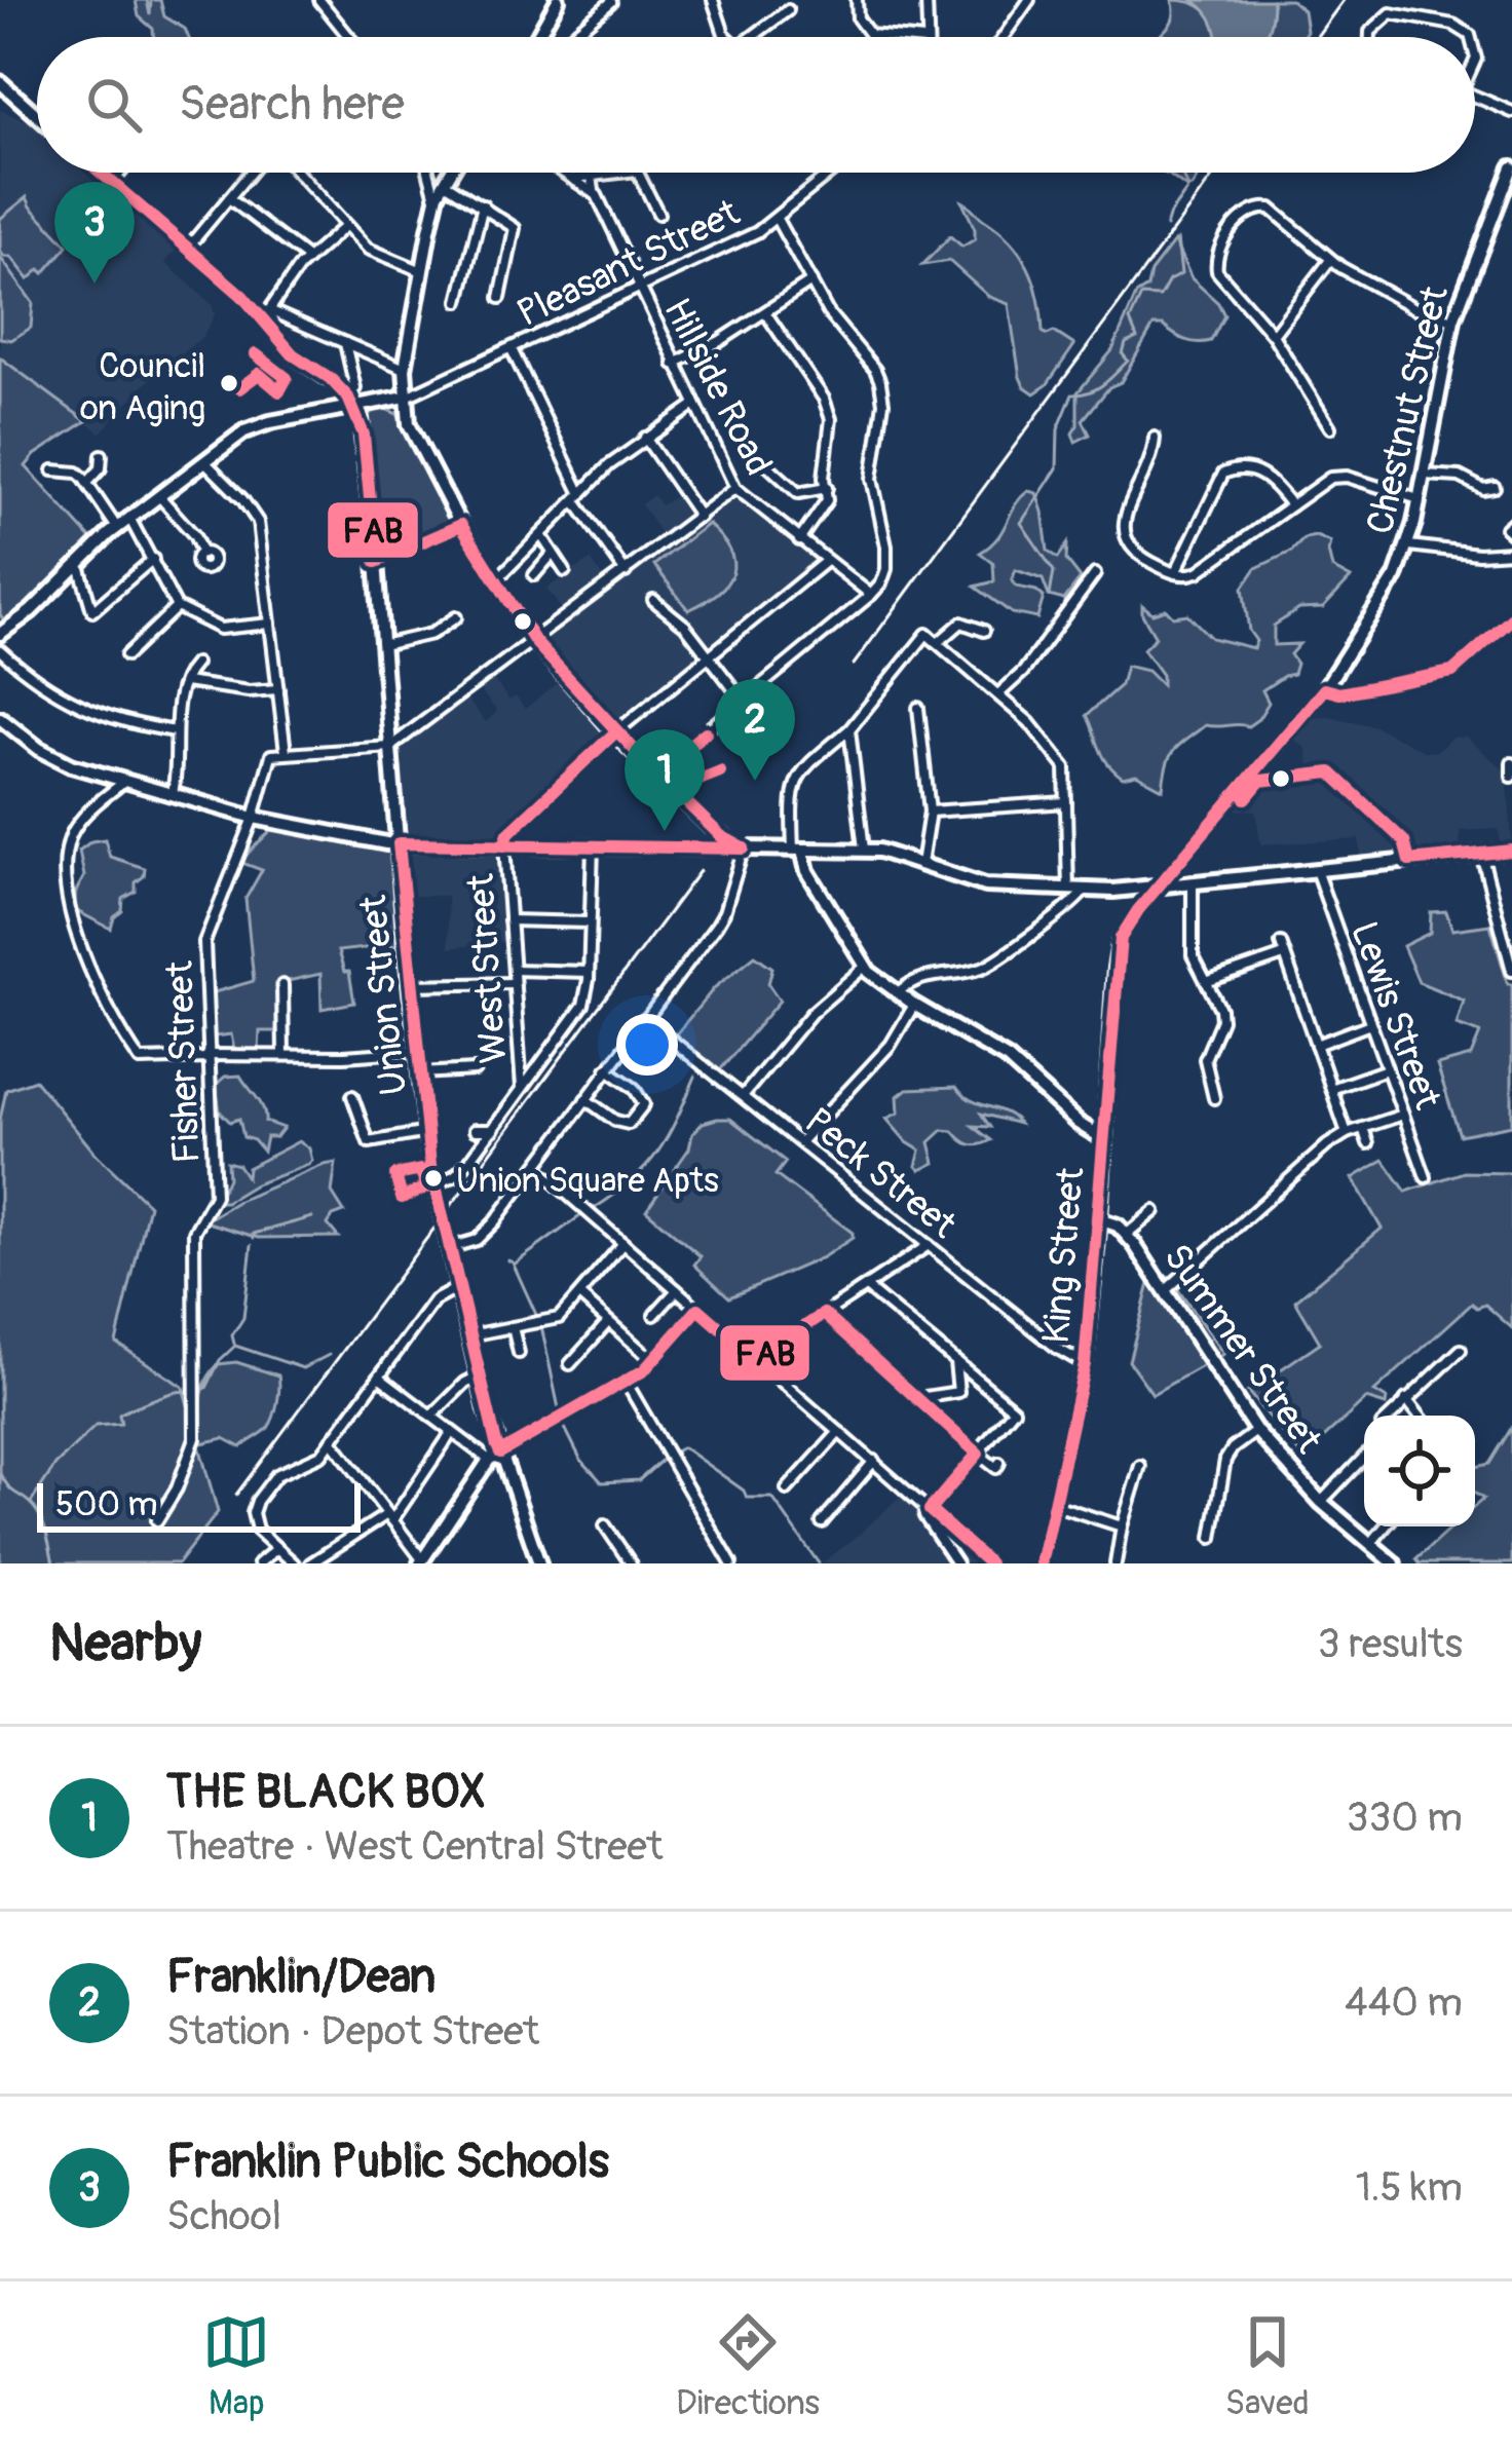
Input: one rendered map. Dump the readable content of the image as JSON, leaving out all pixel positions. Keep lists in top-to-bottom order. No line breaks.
{"streets":{"main road":["Chestnut Street","Union Street","King Street","Summer Street"],"street":["Pleasant Street","Hillside Road","West Street","Lewis Street","Fisher Street","Peck Street"]},"crossings":[["Pleasant Street","Hillside Road"],["Chestnut Street","King Street"],["Peck Street","King Street"],["King Street","Summer Street"]],"places":["Council on Aging","Union Square Apts"],"lines":["transit line FAB"],"scale_bar":"500 m","page":{"search":"Search here","pins":["3","2","1"],"scale":"500 m","heading":["Nearby","3 results"],"list":[{"mark":"1","name":"THE BLACK BOX","note":"Theatre · West Central Street","value":"330 m"},{"mark":"2","name":"Franklin/Dean","note":"Station · Depot Street","value":"440 m"},{"mark":"3","name":"Franklin Public Schools","note":"School","value":"1.5 km"}],"nav":["Map","Directions","Saved"]}}
